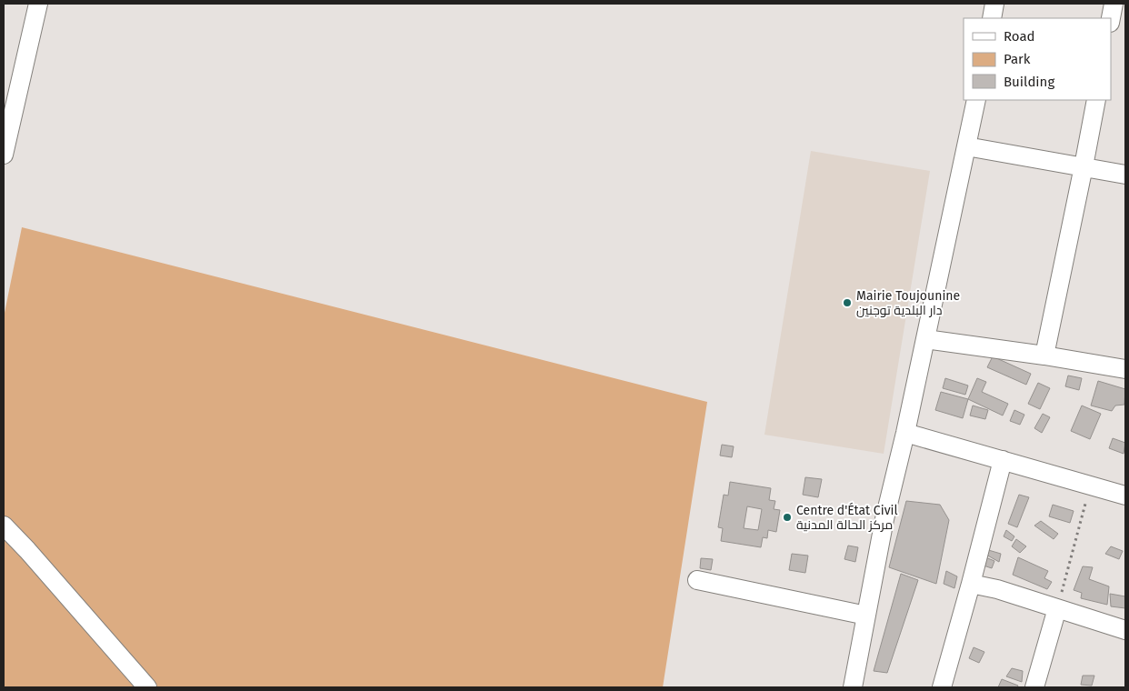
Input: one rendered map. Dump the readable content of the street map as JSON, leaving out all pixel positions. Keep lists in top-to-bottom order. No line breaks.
{"places":["Mairie Toujounine دار البلدية توجنين","Centre d'État Civil مركز الحالة المدنية"],"legend":["Road","Park","Building"]}
